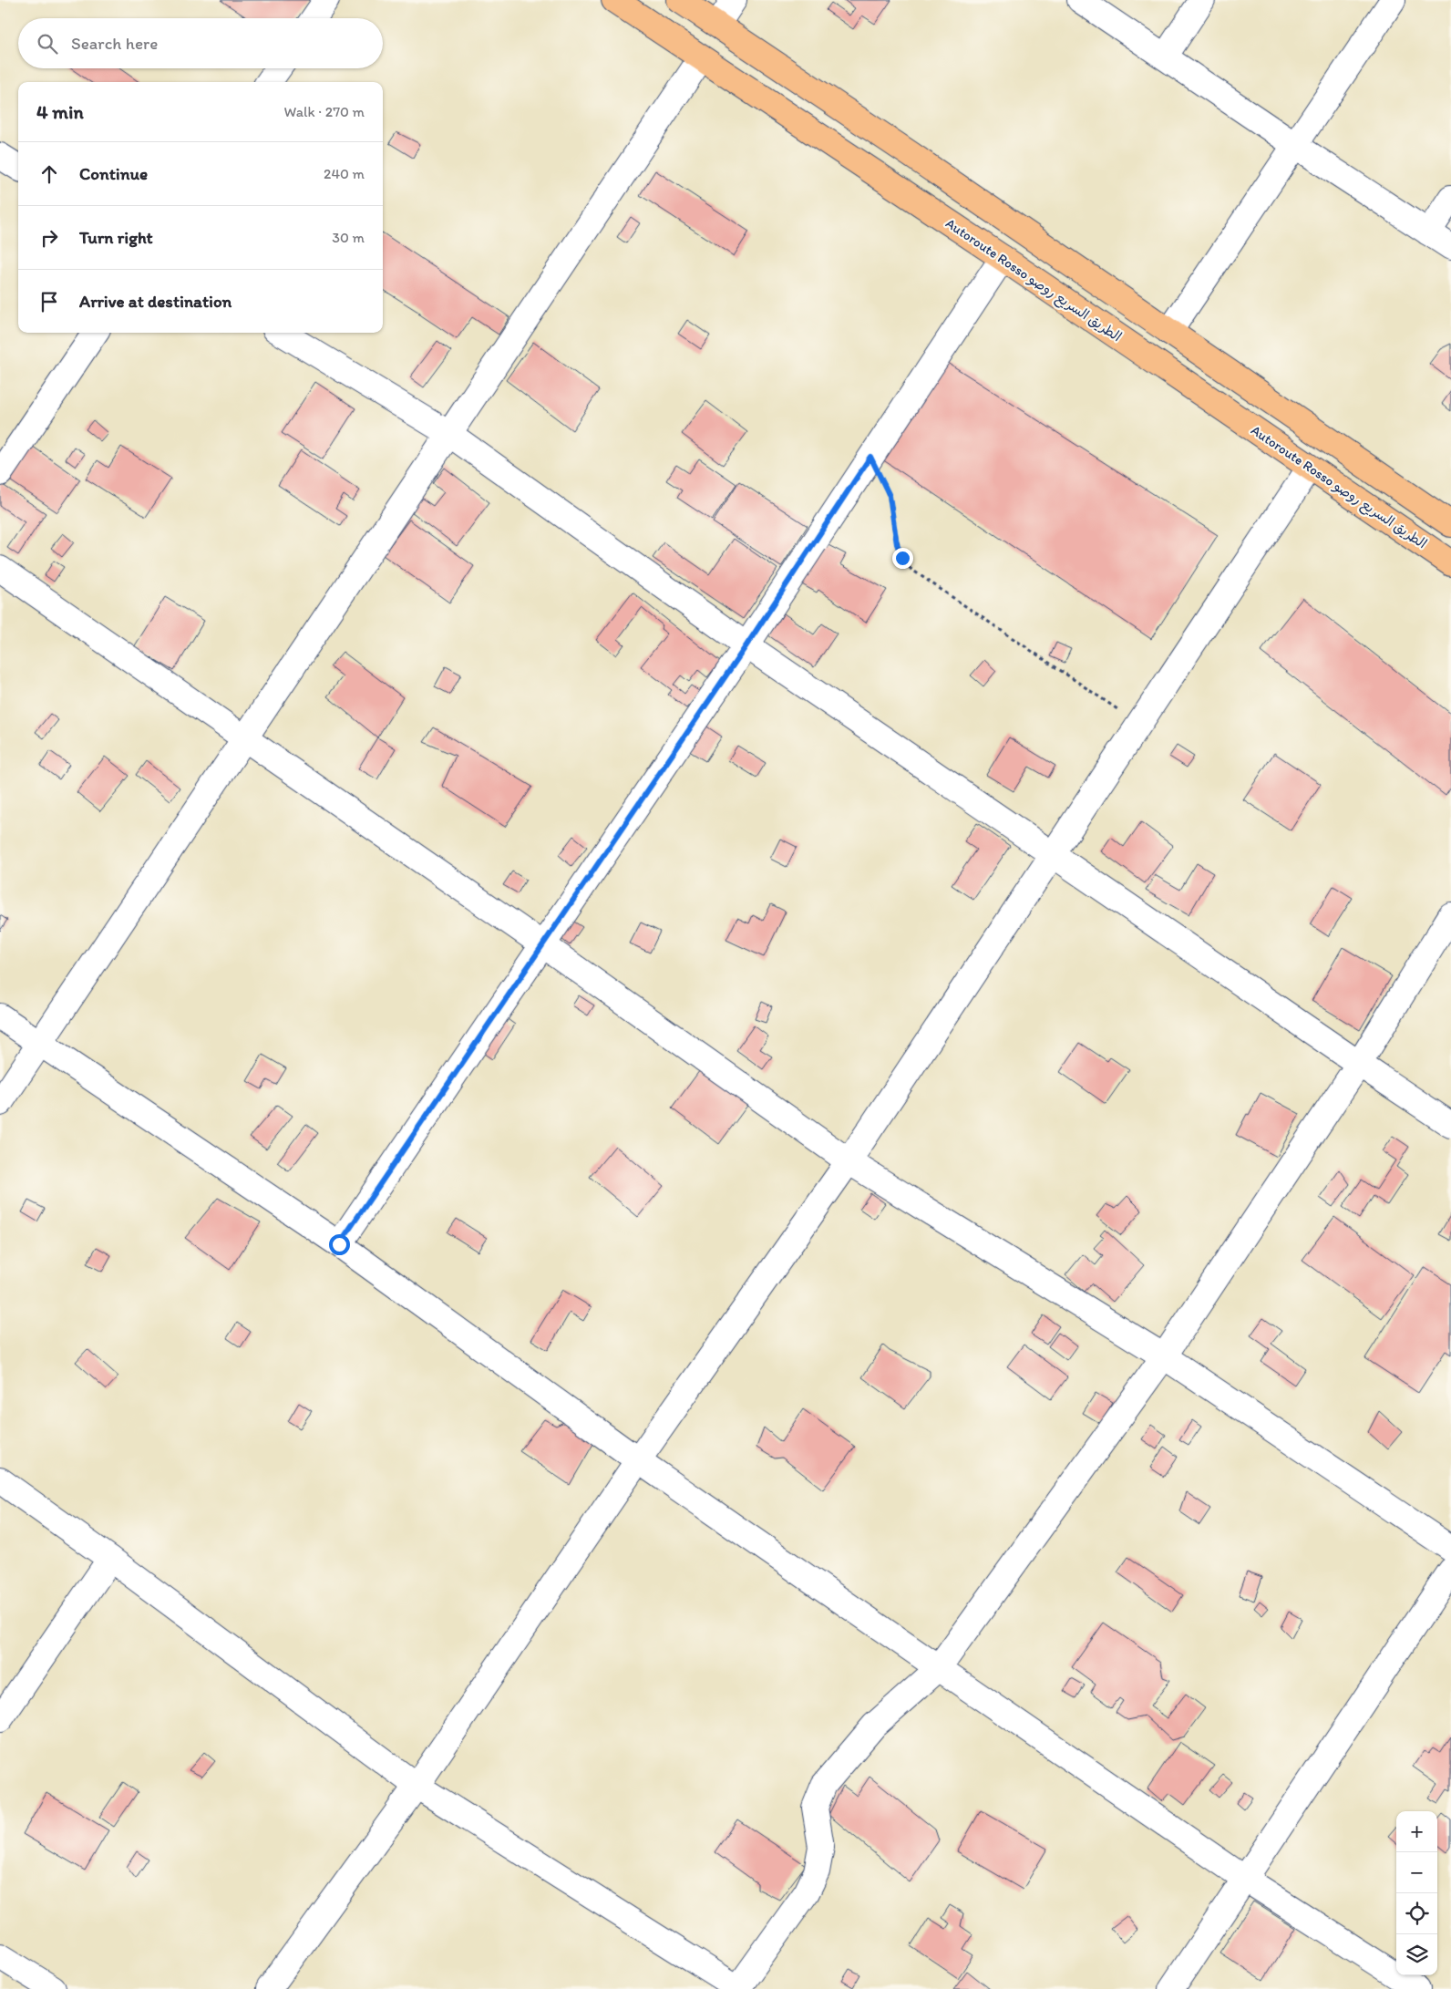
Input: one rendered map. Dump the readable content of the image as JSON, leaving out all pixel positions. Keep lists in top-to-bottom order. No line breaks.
{"streets":{"highway":["Autoroute Rosso الطريق السريع روصو"]},"page":{"search":"Search here","heading":["4 min","Walk · 270 m"],"list":[["Continue","240 m"],["Turn right","30 m"],"Arrive at destination"],"map_buttons":["+","−"]}}
